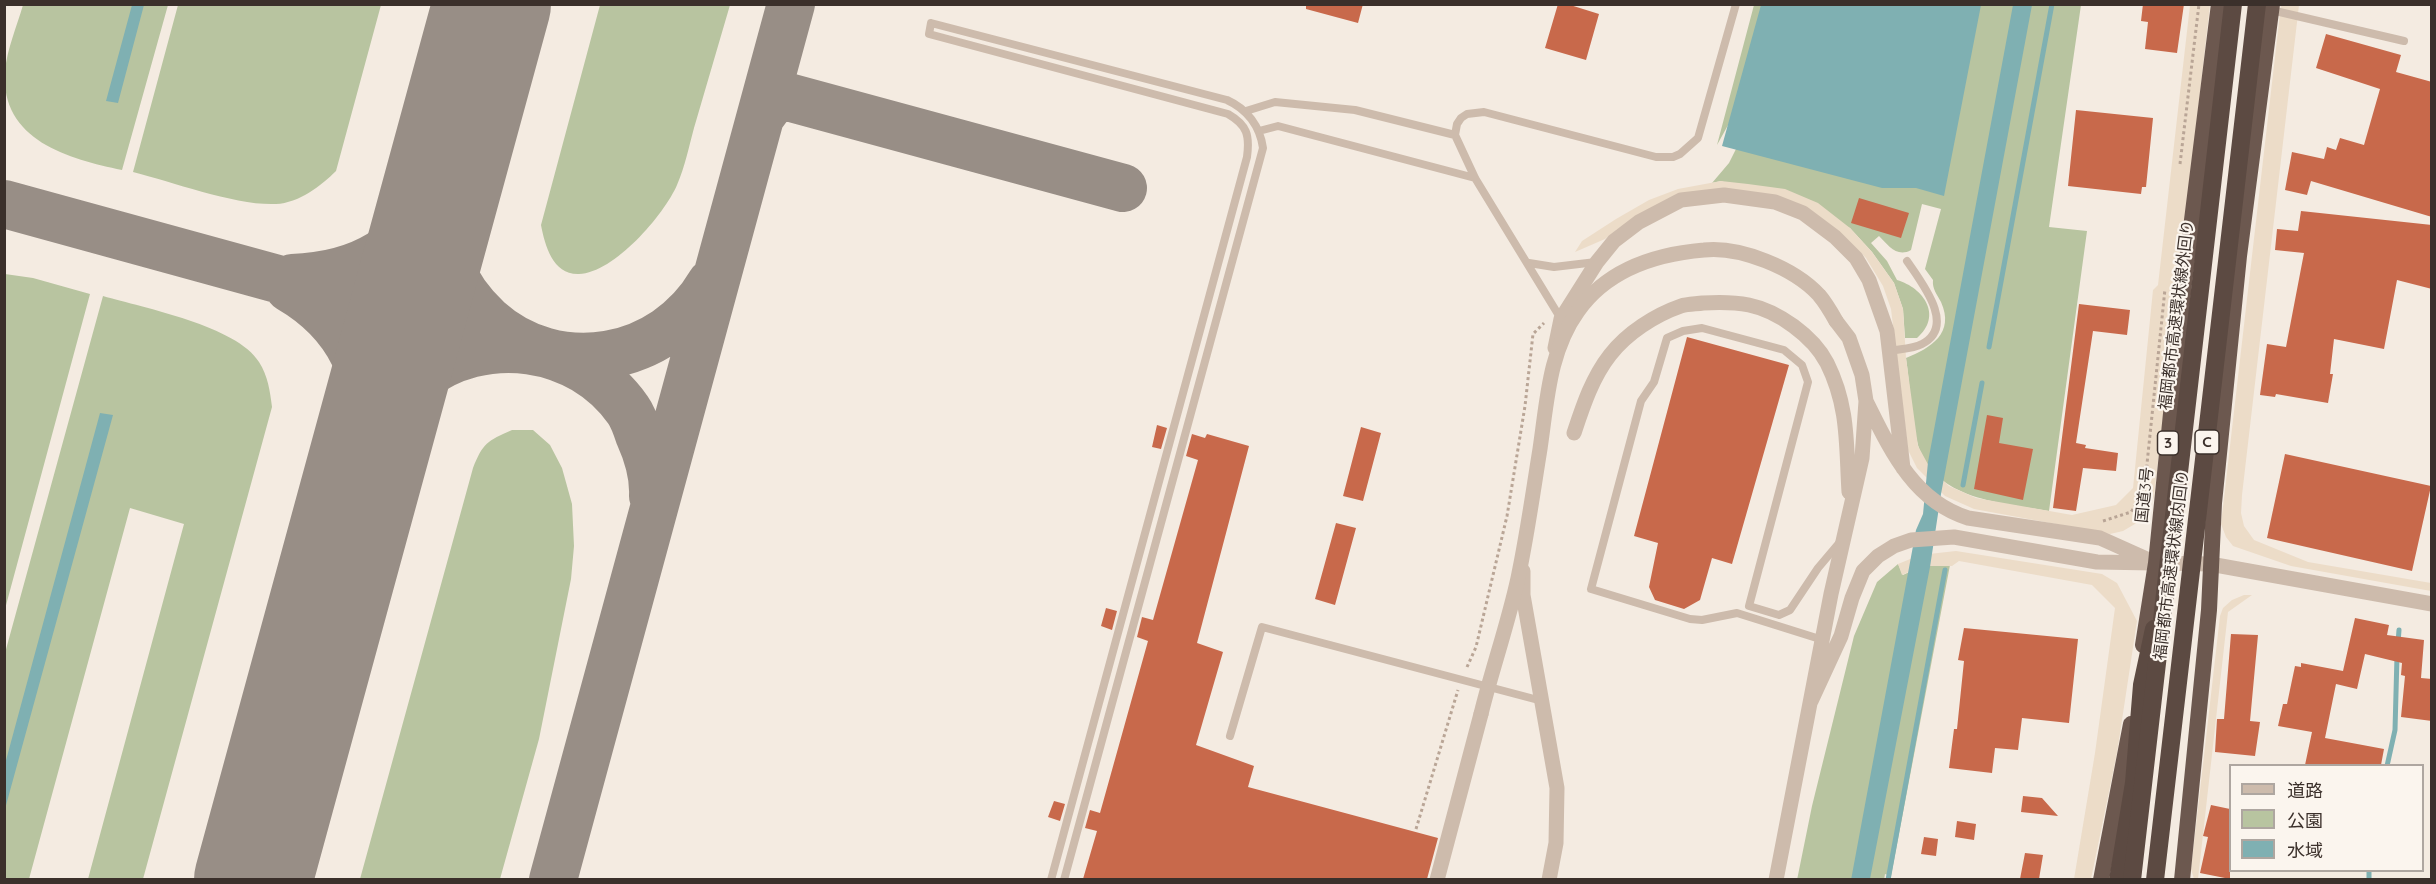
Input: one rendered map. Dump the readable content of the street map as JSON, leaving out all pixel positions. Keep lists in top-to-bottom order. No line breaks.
{"streets":{"highway":["福岡都市高速環状線外回り","C","3","国道3号","福岡都市高速環状線内回り"]},"crossings":[["福岡都市高速環状線外回り","国道3号"]],"legend":["道路","公園","水域"]}
